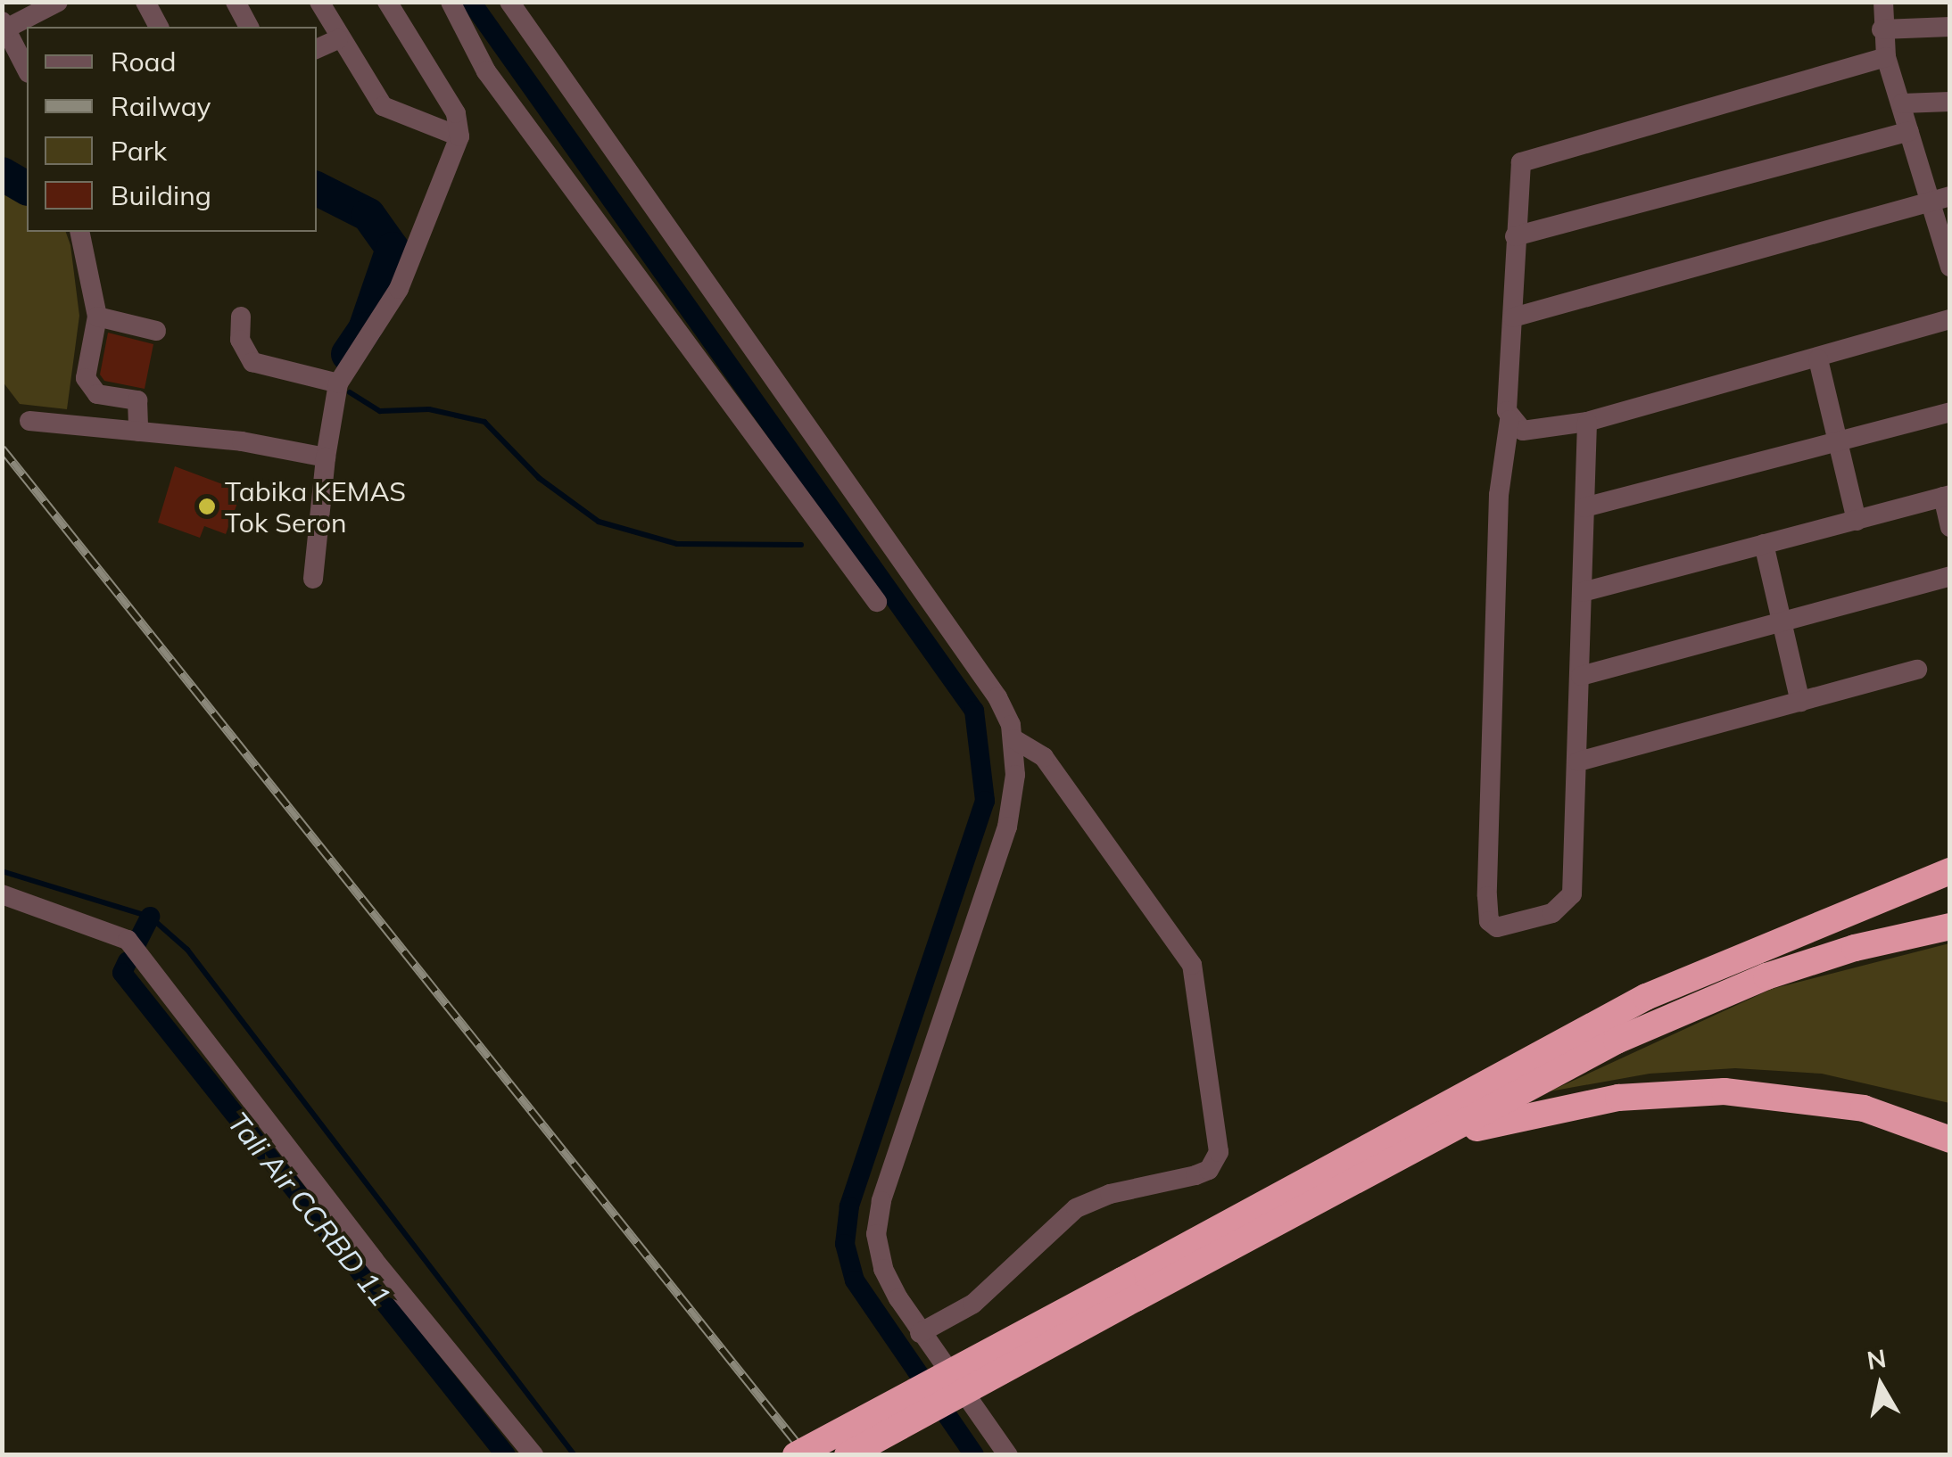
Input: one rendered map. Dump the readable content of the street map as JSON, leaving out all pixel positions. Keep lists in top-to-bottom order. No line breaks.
{"water":["Tali Air CCRBD 11"],"places":["Tabika KEMAS Tok Seron"],"legend":["Road","Railway","Park","Building"],"north":"top"}
